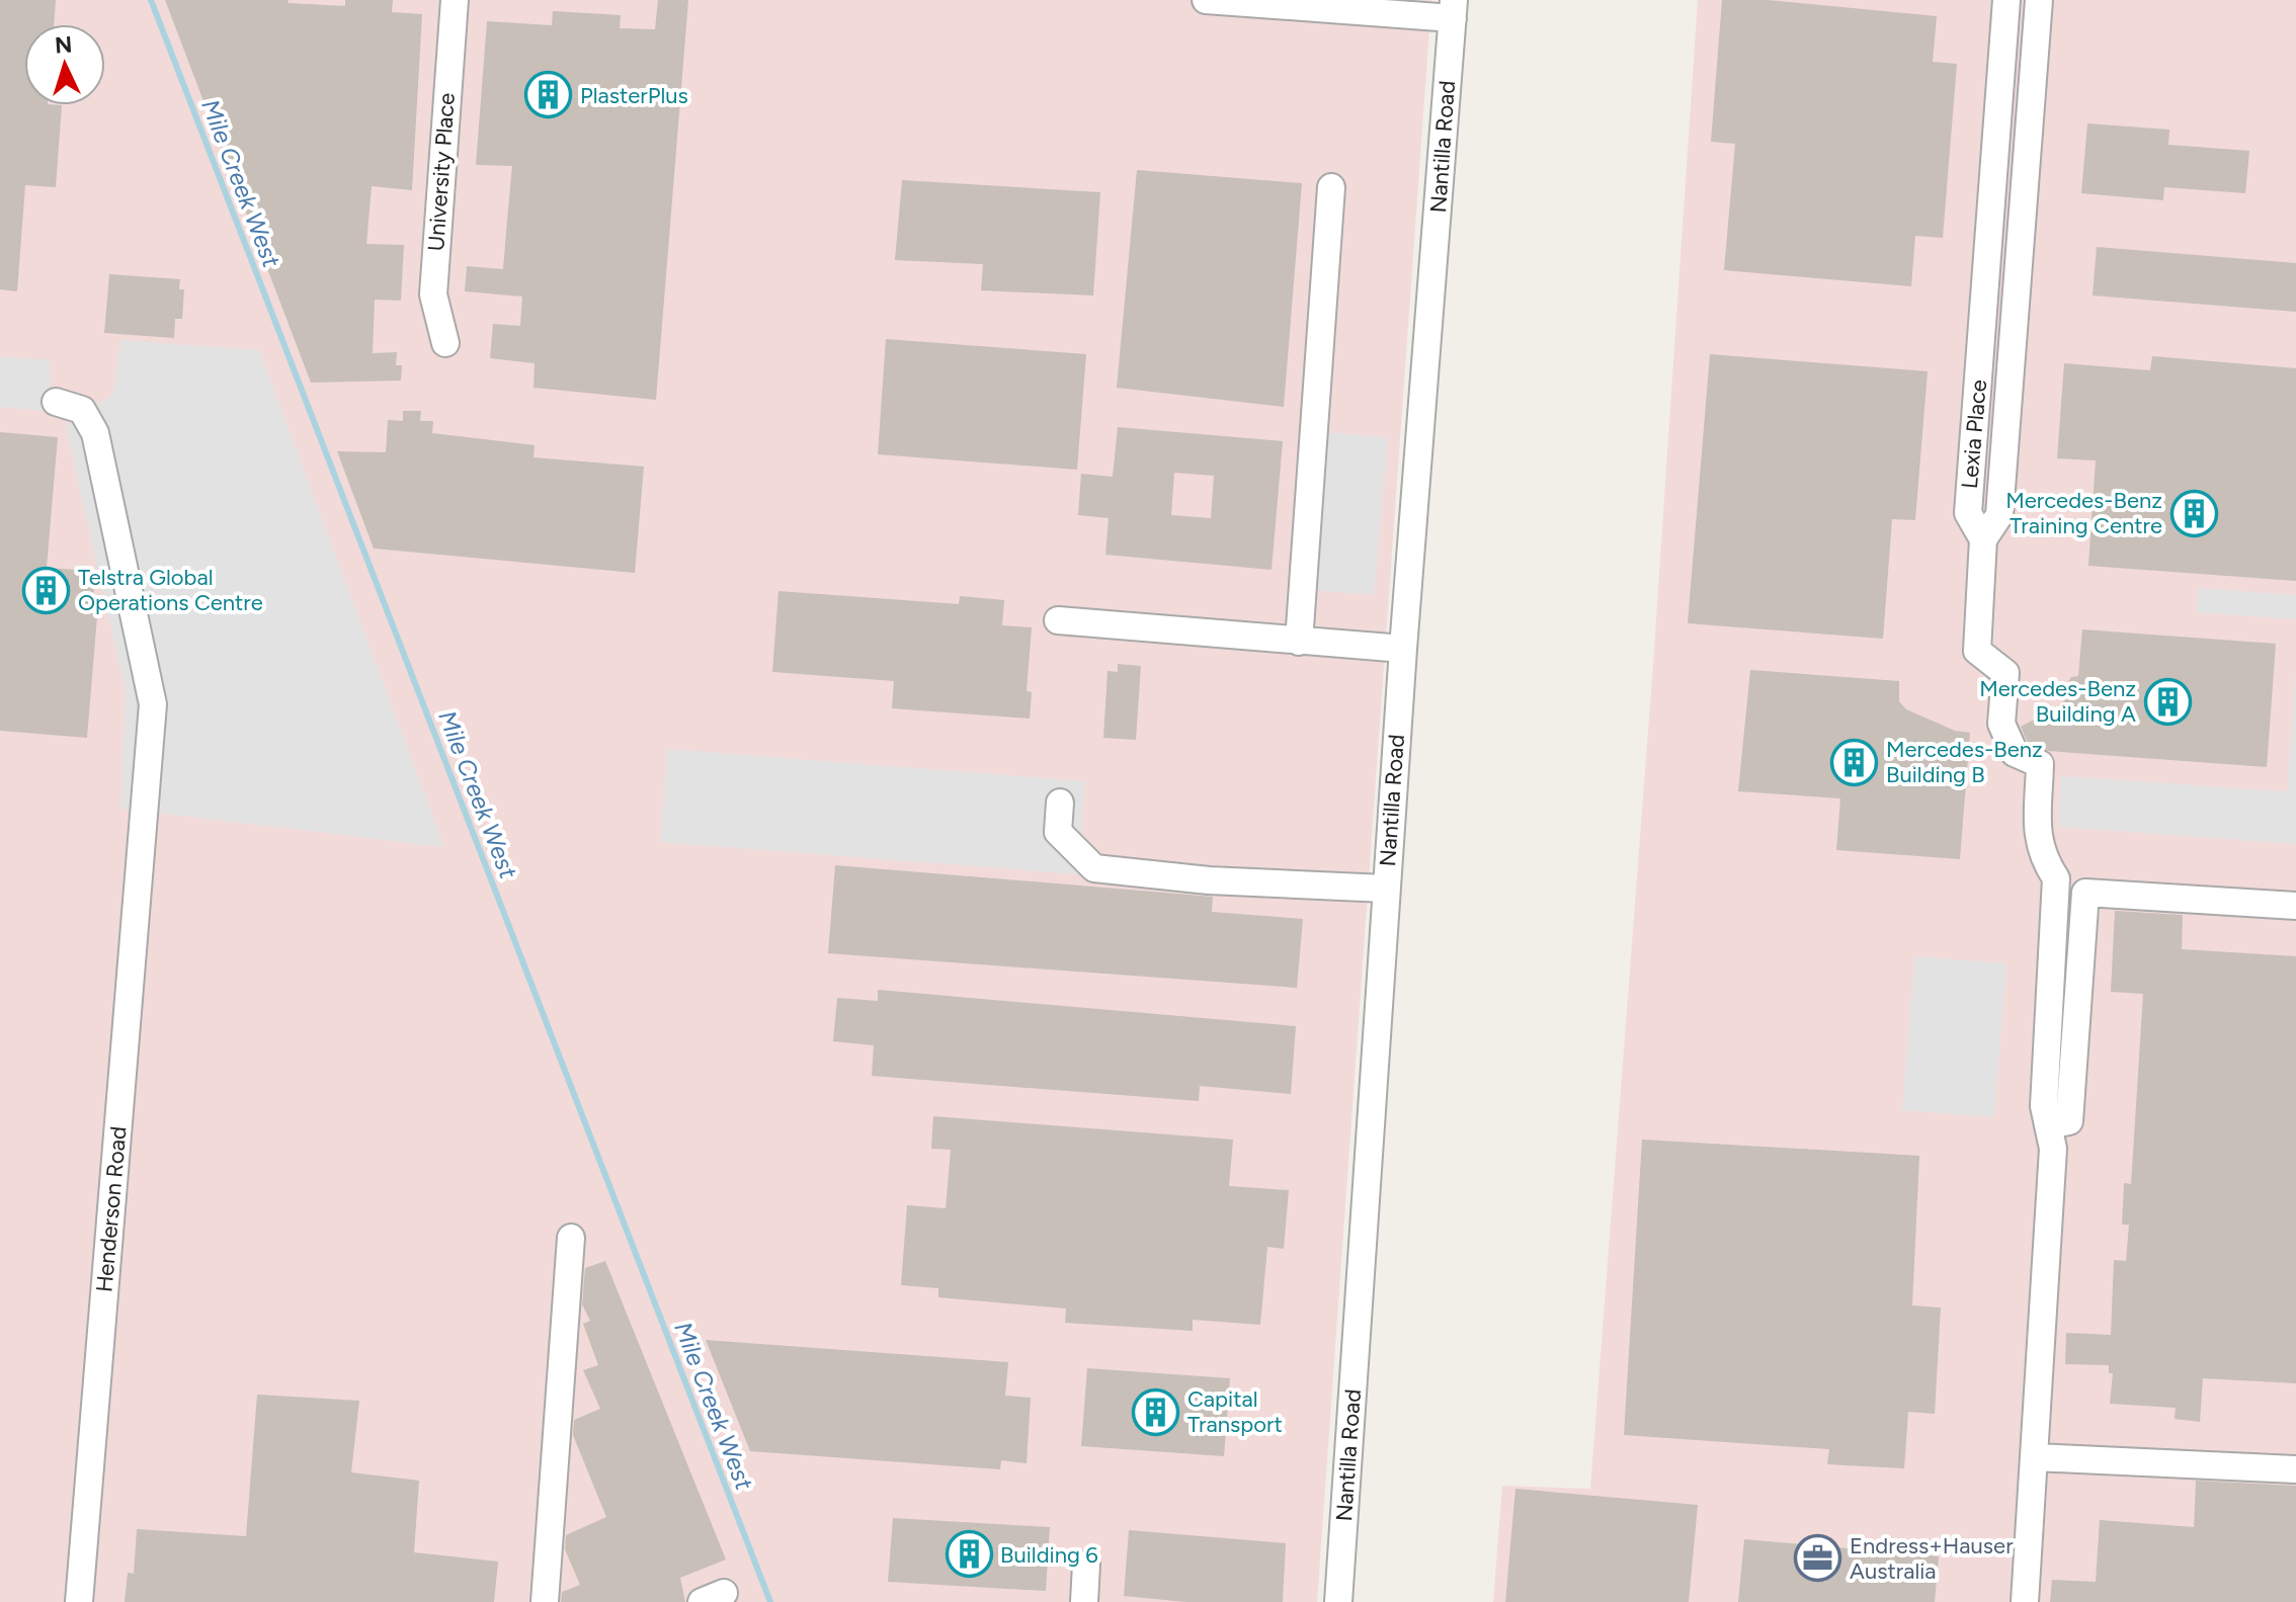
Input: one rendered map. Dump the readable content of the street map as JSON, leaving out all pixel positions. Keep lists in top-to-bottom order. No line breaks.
{"streets":{"street":["Nantilla Road","University Place","Lexia Place","Henderson Road"]},"water":["Mile Creek West"],"places":{"building":["PlasterPlus","Mercedes-Benz Training Centre","Telstra Global Operations Centre","Mercedes-Benz Building A","Mercedes-Benz Building B","Capital Transport","Building 6"],"office":["Endress+Hauser Australia"]},"north":"top"}
